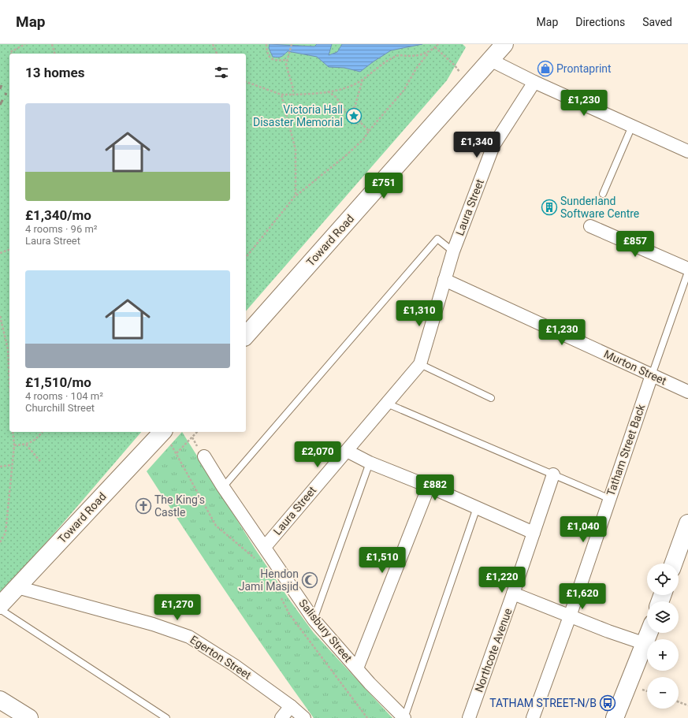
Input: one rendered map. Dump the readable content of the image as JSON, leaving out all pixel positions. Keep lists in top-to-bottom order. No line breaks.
{"streets":{"main road":["Toward Road"],"street":["Laura Street","Murton Street","Tatham Street Back","Salisbury Street","Northcote Avenue","Egerton Street"]},"crossings":[["Laura Street","Murton Street"],["Laura Street","Salisbury Street"],["Toward Road","Egerton Street"],["Murton Street","Tatham Street Back"]],"places":{"shop":["Prontaprint"],"place":["Victoria Hall Disaster Memorial"],"building":["Sunderland Software Centre"],"church":["The King's Castle"],"mosque":["Hendon Jami Masjid"],"bus stop":["TATHAM STREET-N/B"]},"page":{"header":"Map","nav":["Map","Directions","Saved"],"heading":"13 homes","price":["£1,230","£1,340","£751","£857","£1,310","£1,230","£2,070","£882","£1,040","£1,510","£1,220","£1,620","£1,270"],"list":[{"name":"£1,340/mo","note":"4 rooms · 96 m² · Laura Street"},{"name":"£1,510/mo","note":"4 rooms · 104 m² · Churchill Street"}],"map_buttons":["+","−"]}}
